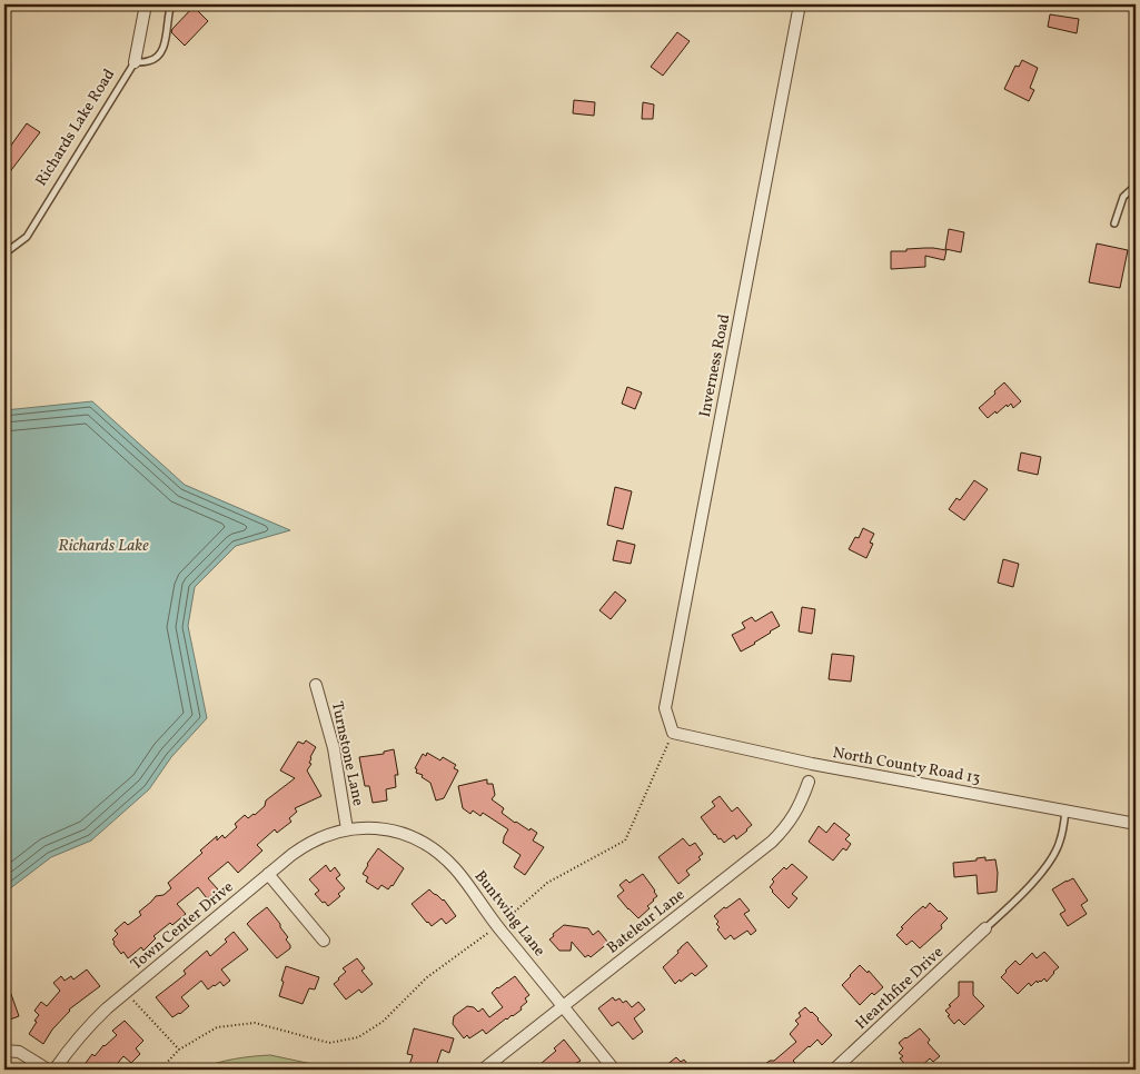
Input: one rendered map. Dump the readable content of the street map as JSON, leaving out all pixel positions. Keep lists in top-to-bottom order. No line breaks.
{"streets":{"street":["Richards Lake Road","Inverness Road","Turnstone Lane","North County Road 13","Buntwing Lane","Bateleur Lane","Town Center Drive","Hearthfire Drive"]},"crossings":[["Inverness Road","North County Road 13"],["Turnstone Lane","Buntwing Lane"],["Turnstone Lane","Town Center Drive"],["Buntwing Lane","Bateleur Lane"],["Buntwing Lane","Town Center Drive"]],"water":["Richards Lake"]}
